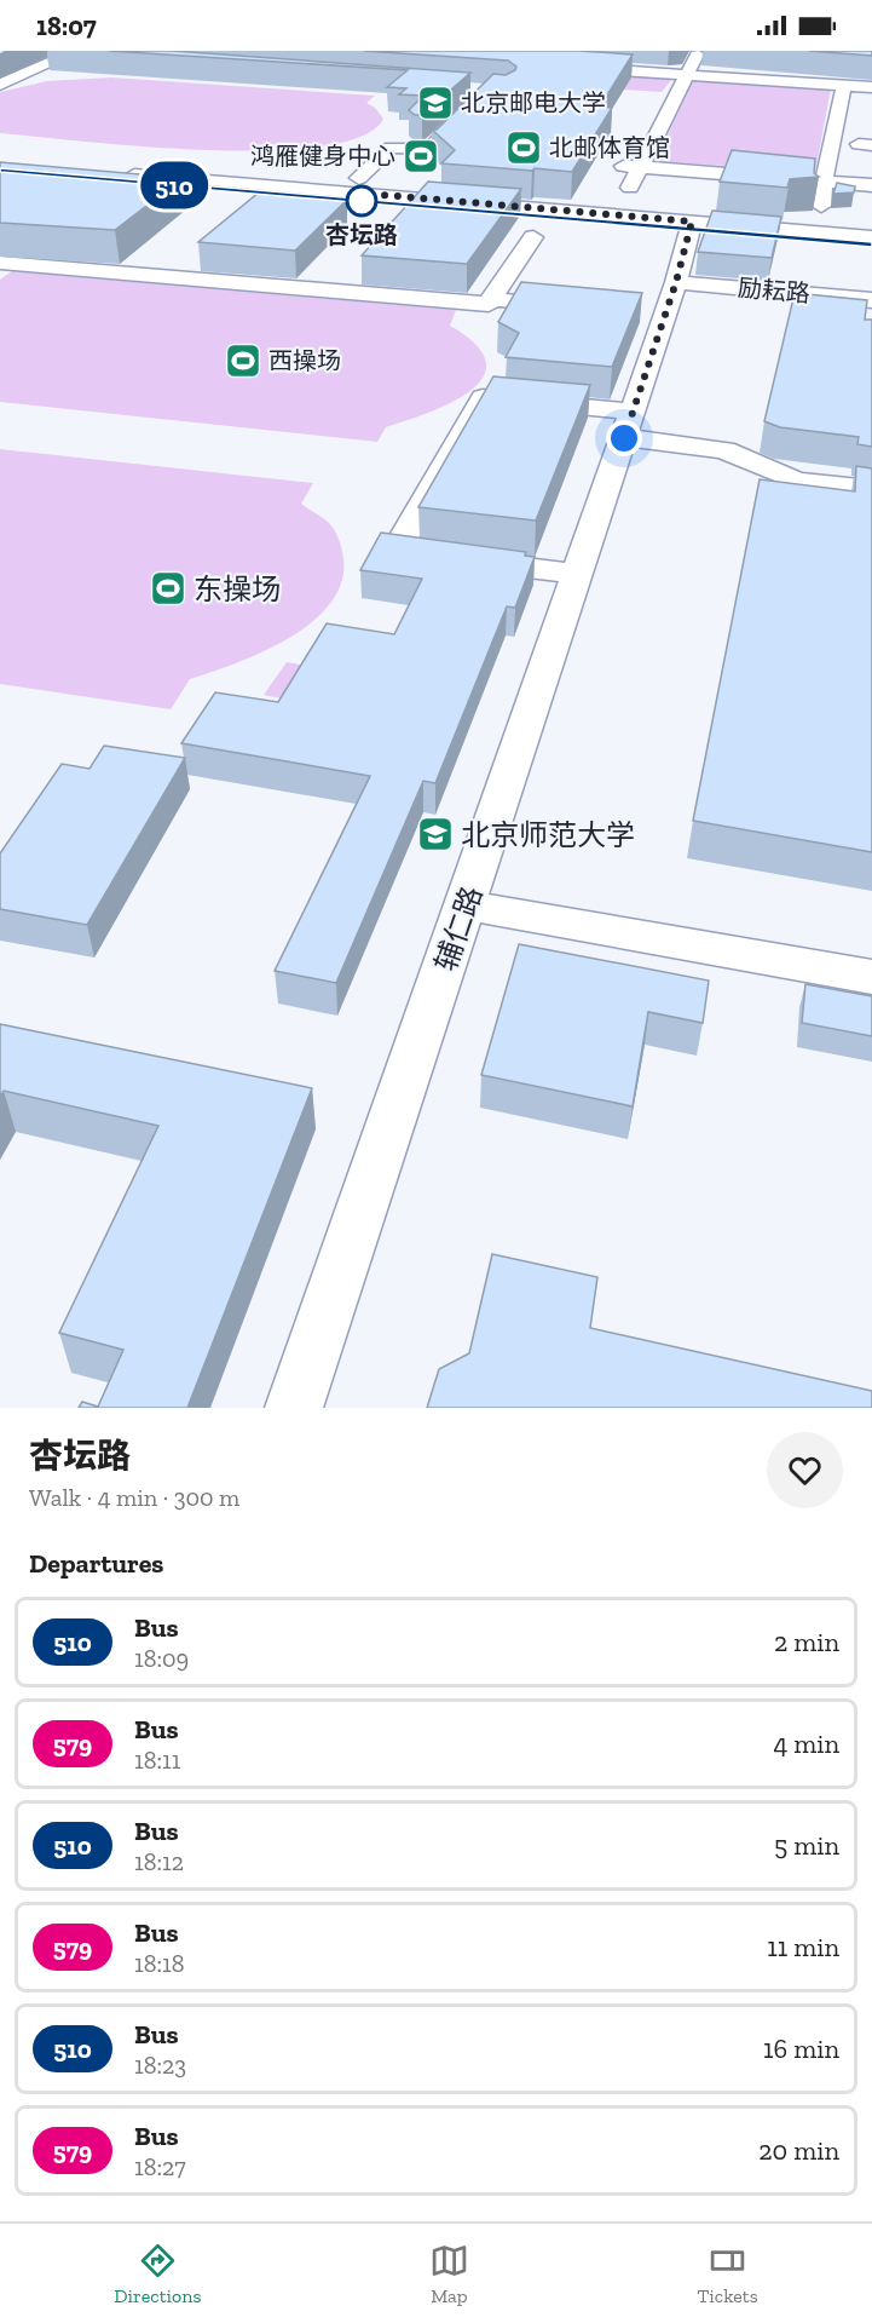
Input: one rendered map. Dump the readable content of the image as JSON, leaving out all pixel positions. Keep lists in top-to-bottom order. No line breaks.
{"streets":{"street":["励耘路","辅仁路"]},"crossings":[["励耘路","辅仁路"]],"places":{"school or university":["北京邮电大学","北京师范大学"],"sports":["北邮体育馆","鸿雁健身中心","西操场","东操场"],"other":["杏坛路"]},"lines":["bus line 510"],"page":{"status":"18:07","on_map":"510","heading":[["杏坛路","Walk · 4 min · 300 m"],"Departures"],"list":[{"mark":"510","name":"Bus","note":"18:09","value":"2 min"},{"mark":"579","name":"Bus","note":"18:11","value":"4 min"},{"mark":"510","name":"Bus","note":"18:12","value":"5 min"},{"mark":"579","name":"Bus","note":"18:18","value":"11 min"},{"mark":"510","name":"Bus","note":"18:23","value":"16 min"},{"mark":"579","name":"Bus","note":"18:27","value":"20 min"}],"tabs":["Directions","Map","Tickets"]}}
